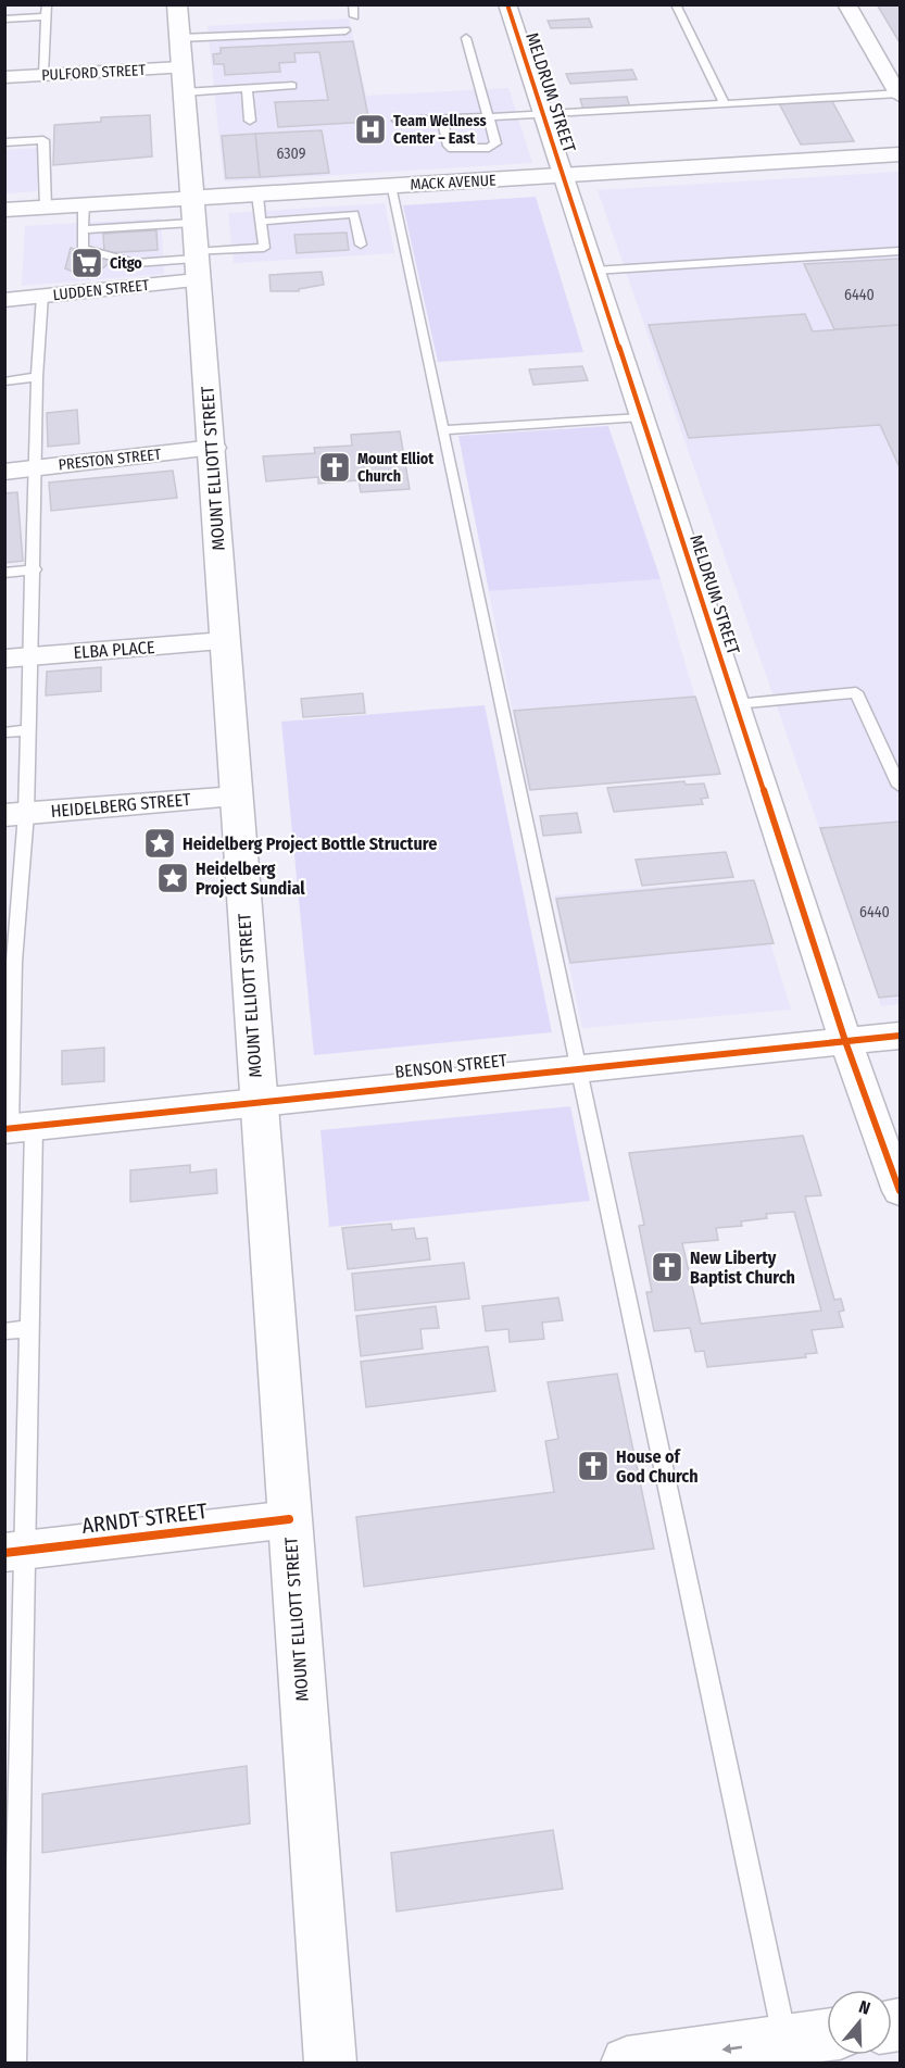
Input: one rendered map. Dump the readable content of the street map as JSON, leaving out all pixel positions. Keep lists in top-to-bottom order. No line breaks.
{"streets":{"main road":["MACK AVENUE","MOUNT ELLIOTT STREET"],"street":["PULFORD STREET","MELDRUM STREET","LUDDEN STREET","PRESTON STREET","ELBA PLACE","HEIDELBERG STREET","BENSON STREET","ARNDT STREET"]},"crossings":[["PULFORD STREET","MOUNT ELLIOTT STREET"],["MELDRUM STREET","MACK AVENUE"],["MELDRUM STREET","BENSON STREET"],["MACK AVENUE","MOUNT ELLIOTT STREET"],["LUDDEN STREET","MOUNT ELLIOTT STREET"],["PRESTON STREET","MOUNT ELLIOTT STREET"],["MOUNT ELLIOTT STREET","ELBA PLACE"],["MOUNT ELLIOTT STREET","HEIDELBERG STREET"],["MOUNT ELLIOTT STREET","BENSON STREET"],["MOUNT ELLIOTT STREET","ARNDT STREET"]],"places":{"hospital":["Team Wellness Center – East"],"supermarket":["Citgo"],"church":["Mount Elliot Church","New Liberty Baptist Church","House of God Church"],"place":["Heidelberg Project Bottle Structure","Heidelberg Project Sundial"]},"house_numbers":["6309","6440","6440"],"north":"top"}
